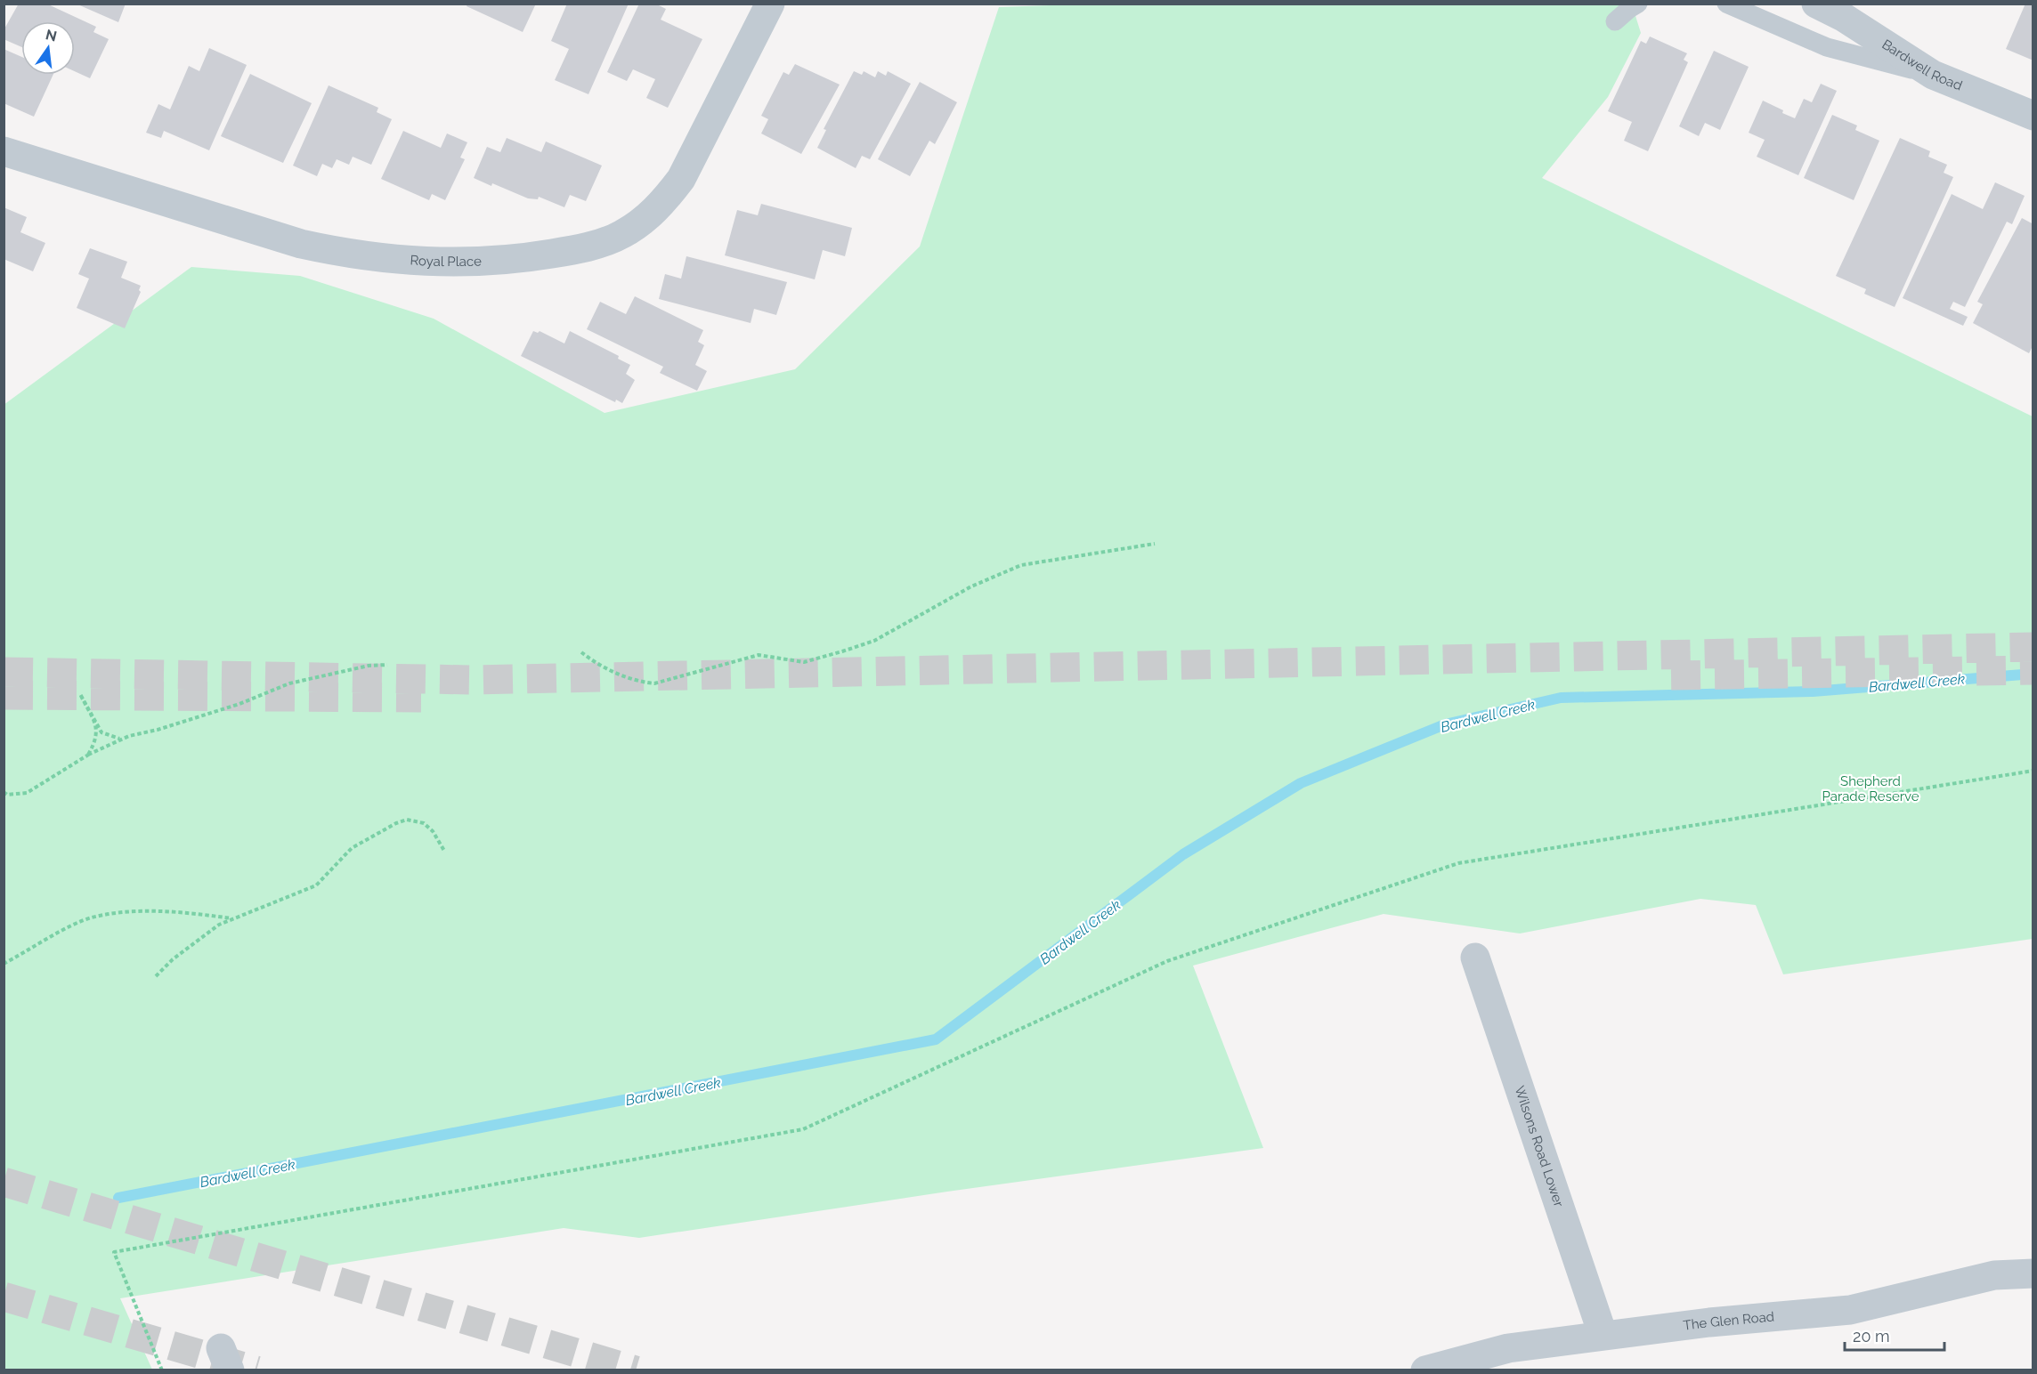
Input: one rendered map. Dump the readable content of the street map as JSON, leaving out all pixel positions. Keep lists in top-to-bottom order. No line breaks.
{"streets":{"street":["Bardwell Road","Royal Place","Wilsons Road Lower","The Glen Road"]},"crossings":[["Wilsons Road Lower","The Glen Road"]],"water":["Bardwell Creek"],"parks":["Shepherd Parade Reserve"],"scale_bar":"20 m","north":"top"}
